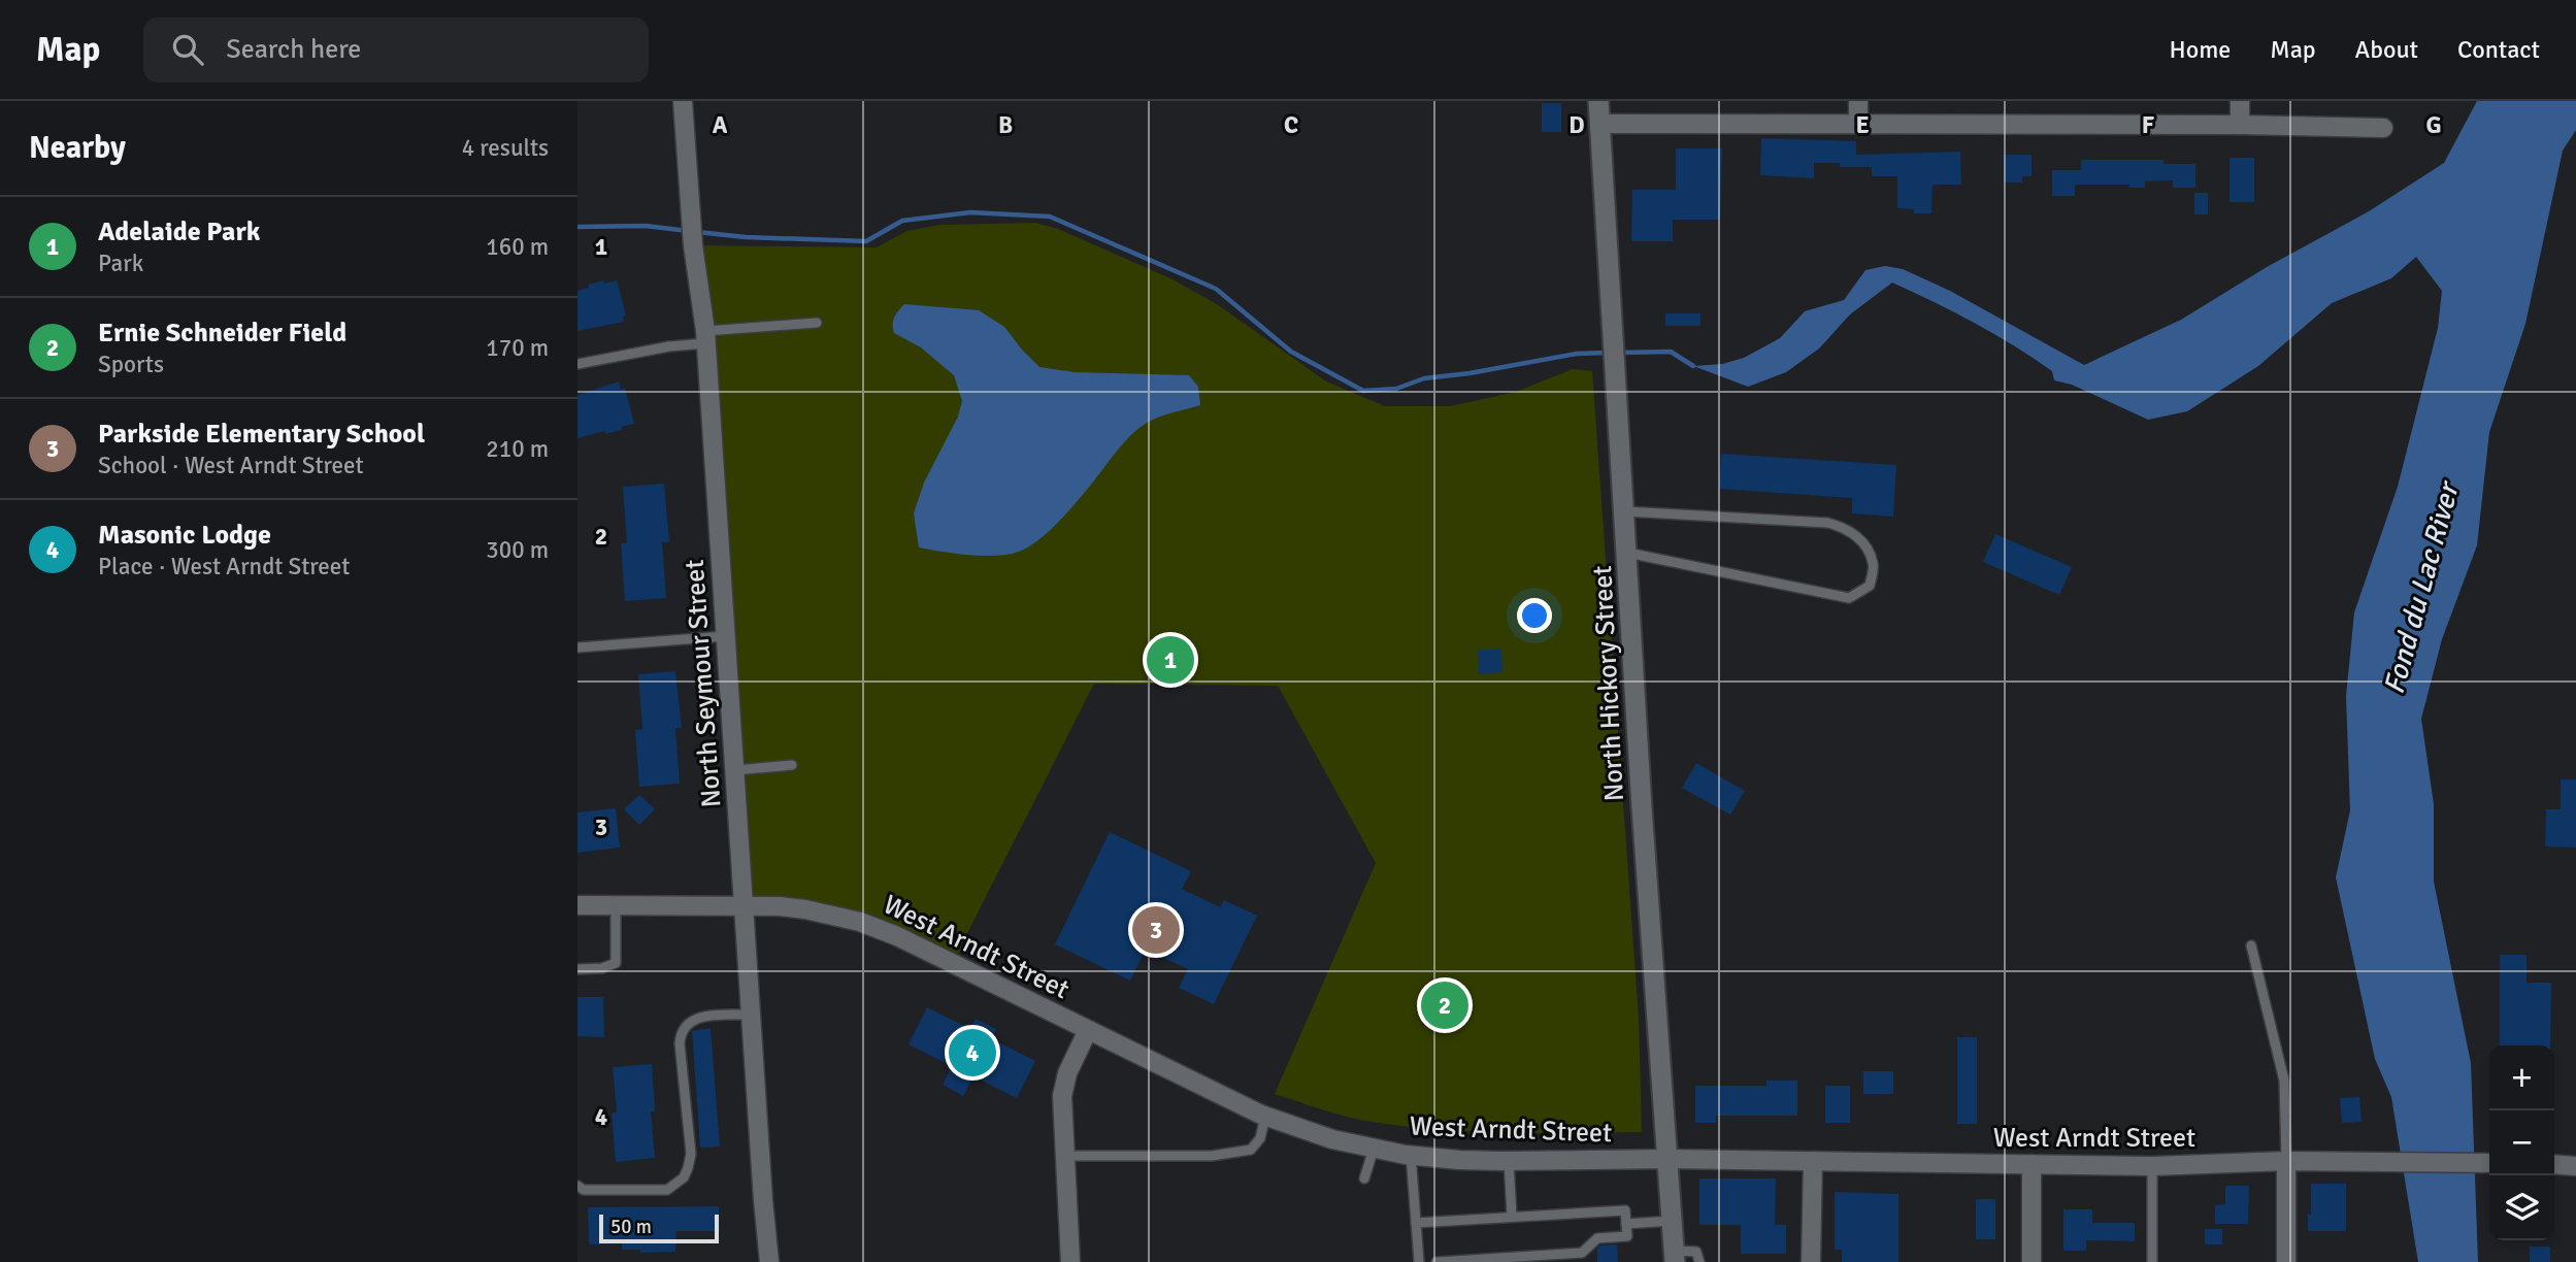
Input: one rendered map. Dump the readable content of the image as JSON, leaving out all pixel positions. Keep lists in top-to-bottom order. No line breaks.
{"streets":{"street":["North Seymour Street","North Hickory Street","West Arndt Street"]},"crossings":[["North Seymour Street","West Arndt Street"],["North Hickory Street","West Arndt Street"]],"water":["Fond du Lac River"],"scale_bar":"50 m","page":{"header":"Map","search":"Search here","nav":["Home","Map","About","Contact"],"heading":["Nearby","4 results"],"list":[{"mark":"1","name":"Adelaide Park","note":"Park","value":"160 m"},{"mark":"2","name":"Ernie Schneider Field","note":"Sports","value":"170 m"},{"mark":"3","name":"Parkside Elementary School","note":"School · West Arndt Street","value":"210 m"},{"mark":"4","name":"Masonic Lodge","note":"Place · West Arndt Street","value":"300 m"}],"pins":["1","3","2","4"],"map_buttons":["+","−"],"scale":"50 m"},"grid":{"columns":["A","B","C","D","E","F","G"],"rows":["1","2","3","4"]}}
